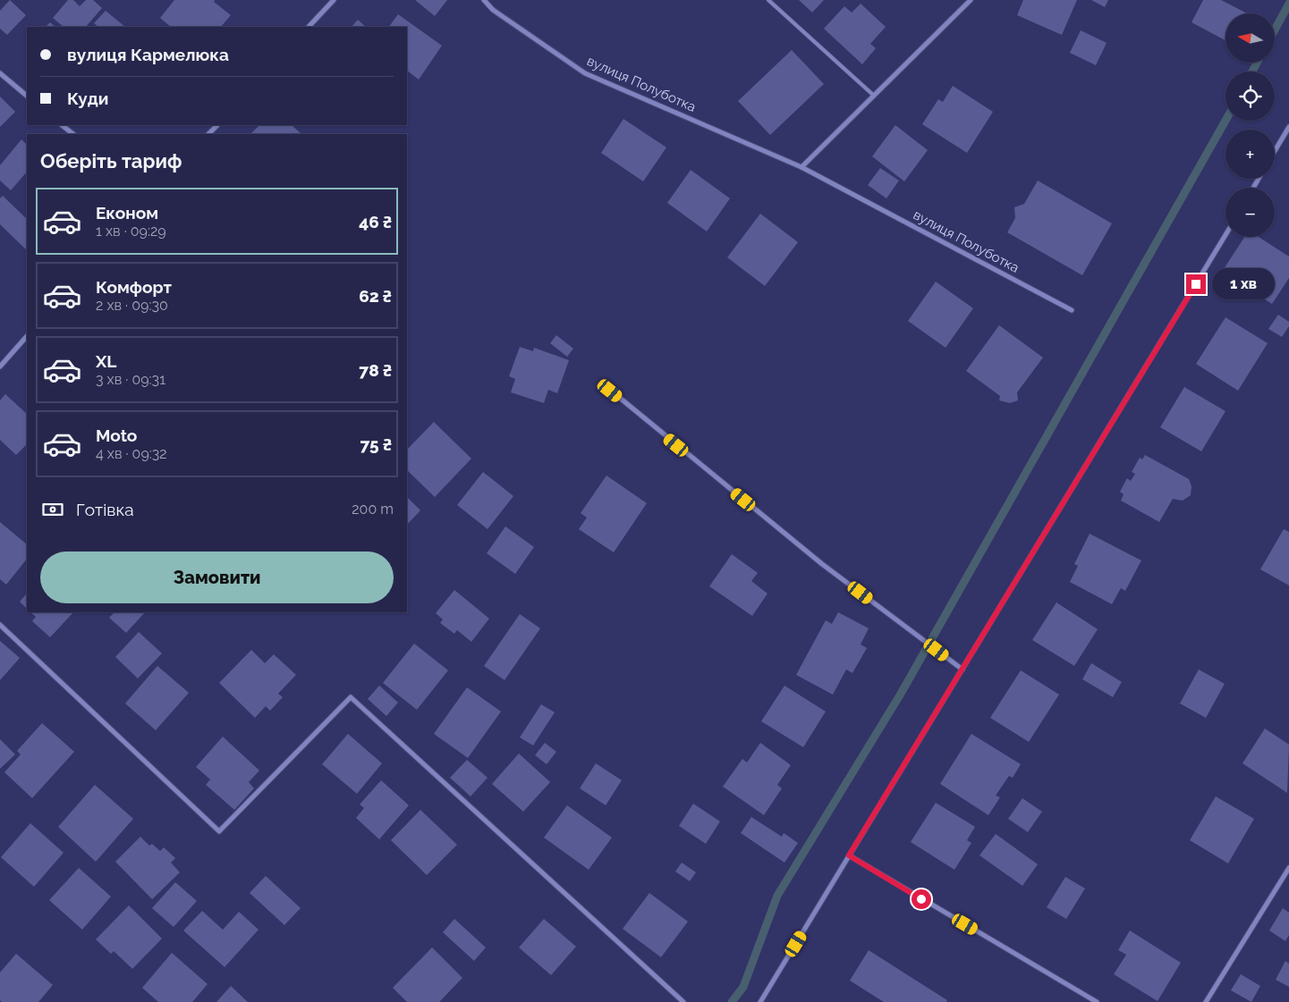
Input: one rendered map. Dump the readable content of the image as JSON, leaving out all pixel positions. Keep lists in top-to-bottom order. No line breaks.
{"streets":{"street":["вулиця Полуботка"]},"north":"left","page":{"map_buttons":["+","−"],"banner":["вулиця Кармелюка","Куди"],"heading":"Оберіть тариф","list":[{"name":"Економ","note":"1 хв · 09:29","value":"46 ₴"},{"name":"Комфорт","note":"2 хв · 09:30","value":"62 ₴"},{"name":"XL","note":"3 хв · 09:31","value":"78 ₴"},{"name":"Moto","note":"4 хв · 09:32","value":"75 ₴"}],"bubble":"1 хв","pay":["Готівка","200 m"],"buttons":"Замовити"}}
